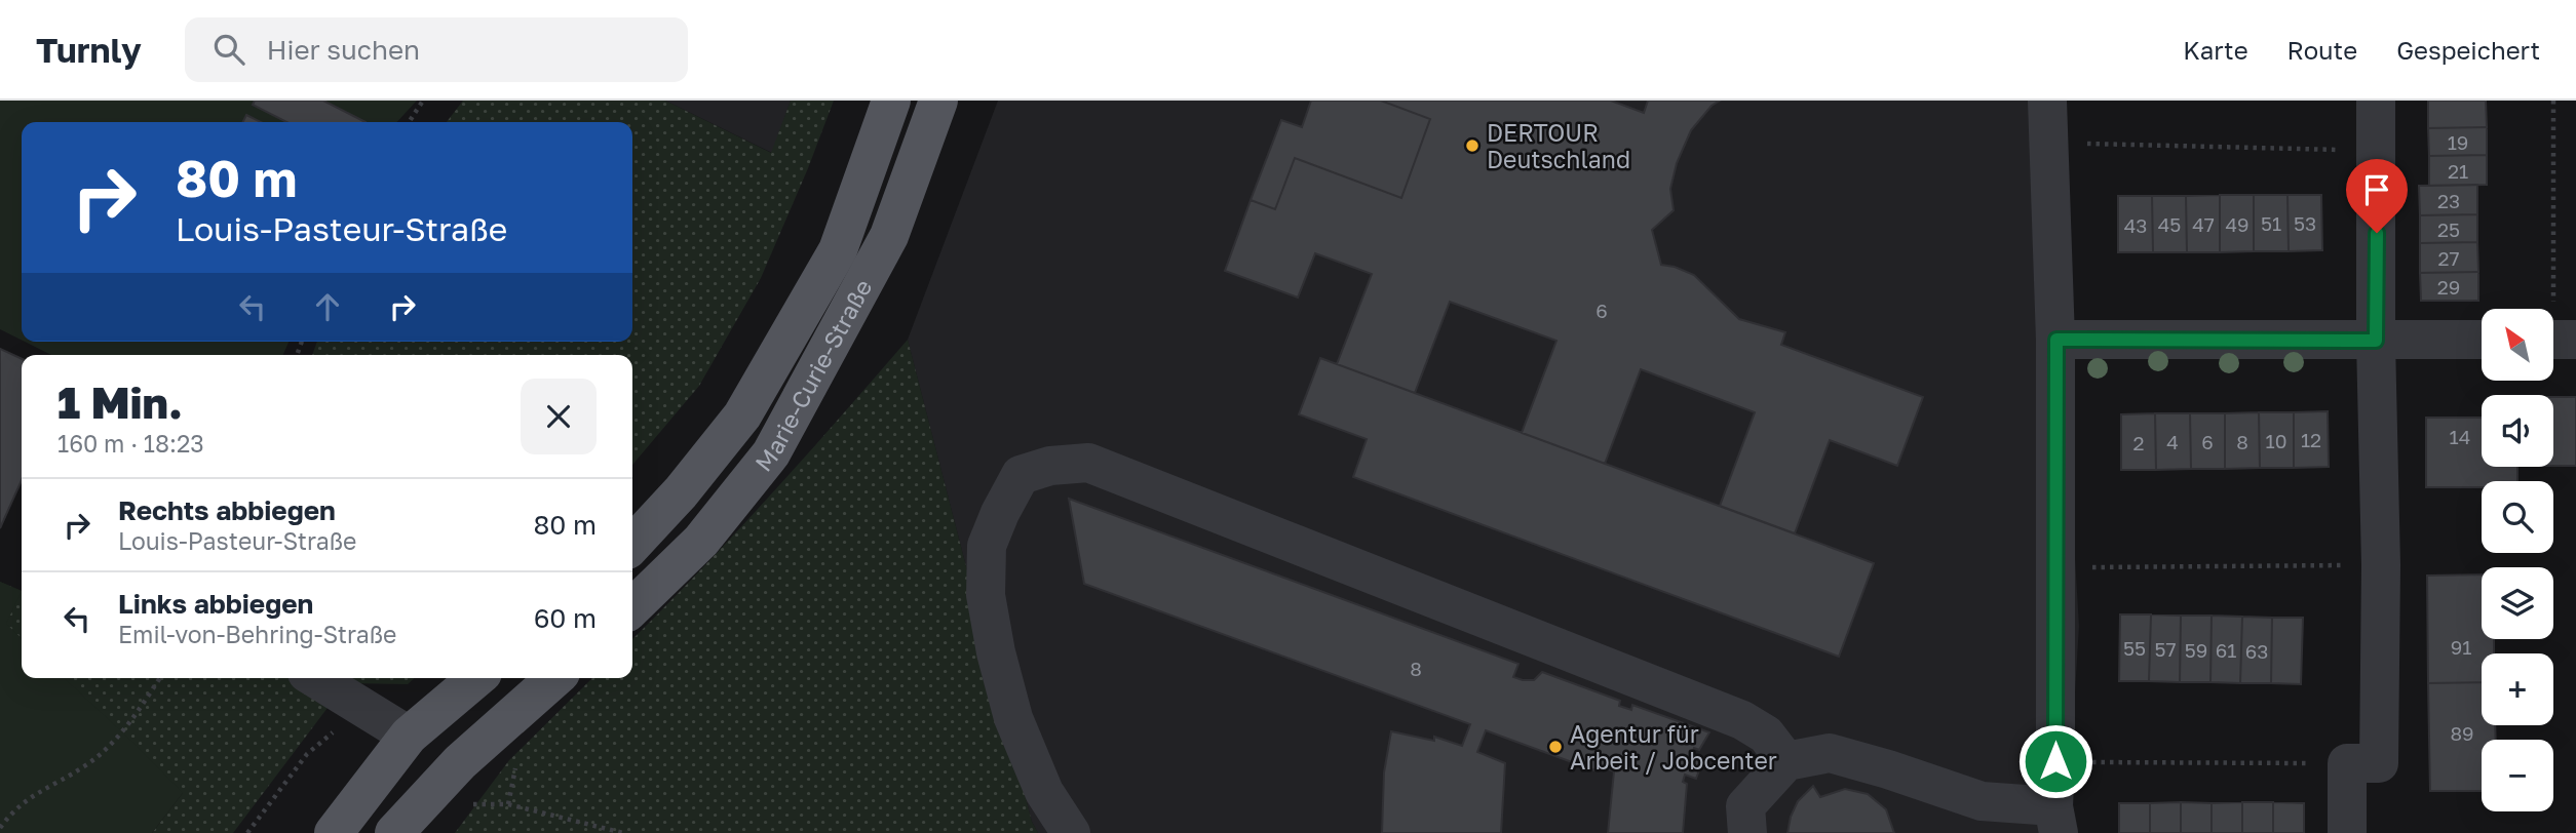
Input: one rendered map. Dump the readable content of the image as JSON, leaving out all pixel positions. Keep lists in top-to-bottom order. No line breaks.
{"streets":{"main road":["Marie-Curie-Straße"]},"places":["DERTOUR Deutschland","Agentur für Arbeit / Jobcenter"],"house_numbers":["19","21","23","51","53","45","47","49","43","25","27","29","6","14","12","10","4","6","8","2","91","55","57","59","61","63","8","89"],"north":"top left","page":{"header":"Turnly","search":"Hier suchen","nav":["Karte","Route","Gespeichert"],"turn":["80 m","Louis-Pasteur-Straße"],"map_buttons":["+","−"],"heading":["1 Min.","160 m · 18:23"],"list":[{"name":"Rechts abbiegen","note":"Louis-Pasteur-Straße","value":"80 m"},{"name":"Links abbiegen","note":"Emil-von-Behring-Straße","value":"60 m"}]}}
